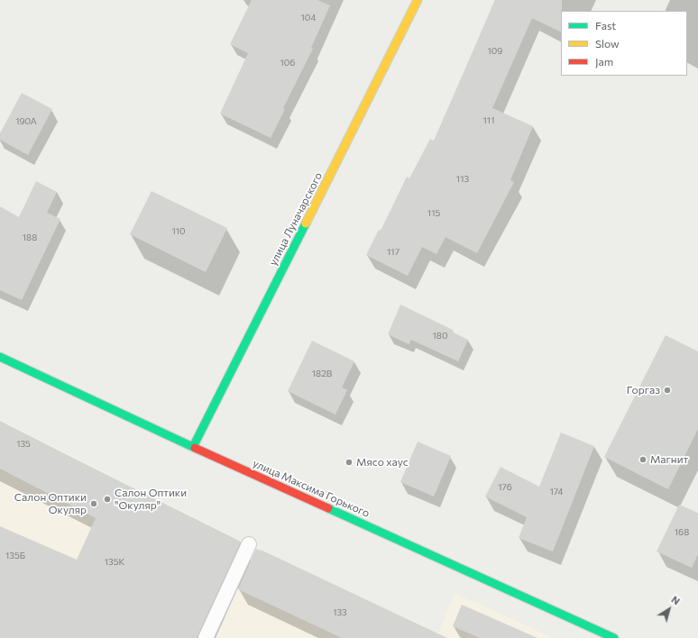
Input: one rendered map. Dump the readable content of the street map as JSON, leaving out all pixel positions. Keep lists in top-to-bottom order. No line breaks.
{"streets":{"main road":["улица Луначарского","улица Максима Горького"]},"crossings":[["улица Луначарского","улица Максима Горького"]],"places":["Горгаз","Магнит","Мясо хаус","Салон Оптики \"Окуляр\"","Салон Оптики Окуляр"],"house_numbers":["104","109","106","111","190А","113","115","110","188","117","180","182В","135","176","174","168","135Б","135К","133"],"legend":["Fast","Slow","Jam"],"north":"top right"}
